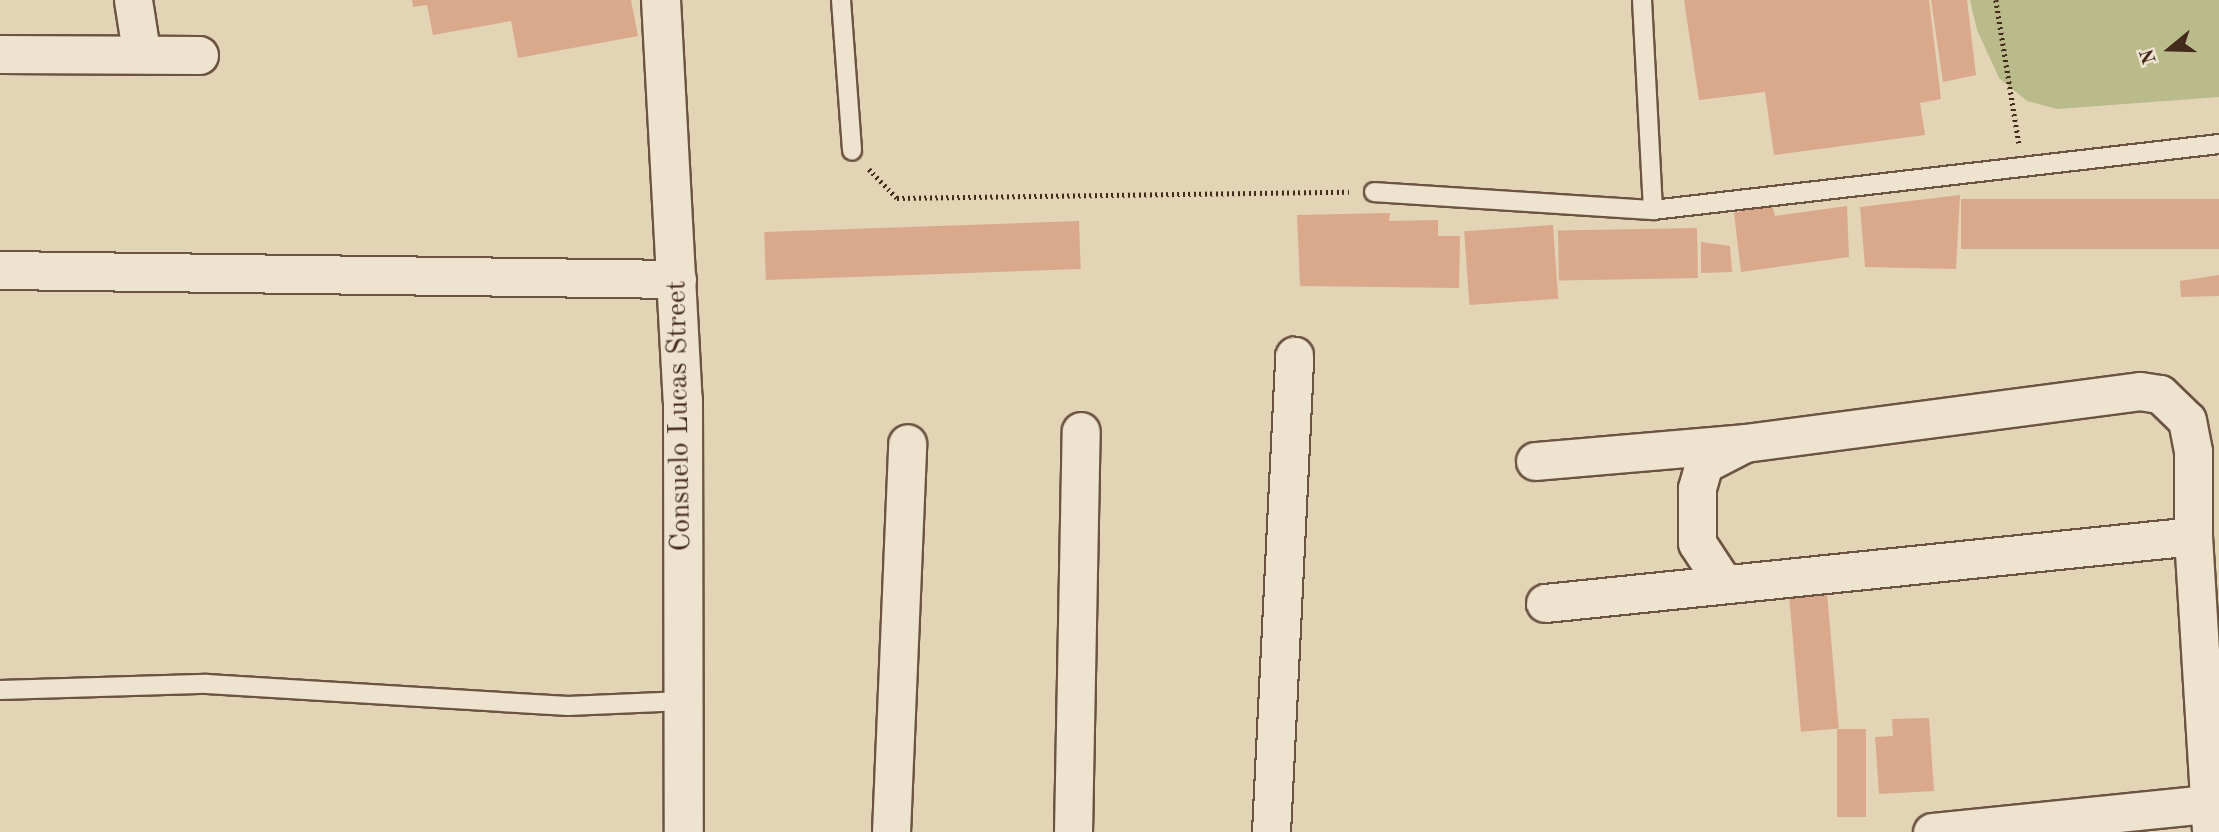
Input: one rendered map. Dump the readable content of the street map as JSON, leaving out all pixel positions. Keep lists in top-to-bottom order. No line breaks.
{"streets":{"street":["Consuelo Lucas Street"]},"north":"left"}
